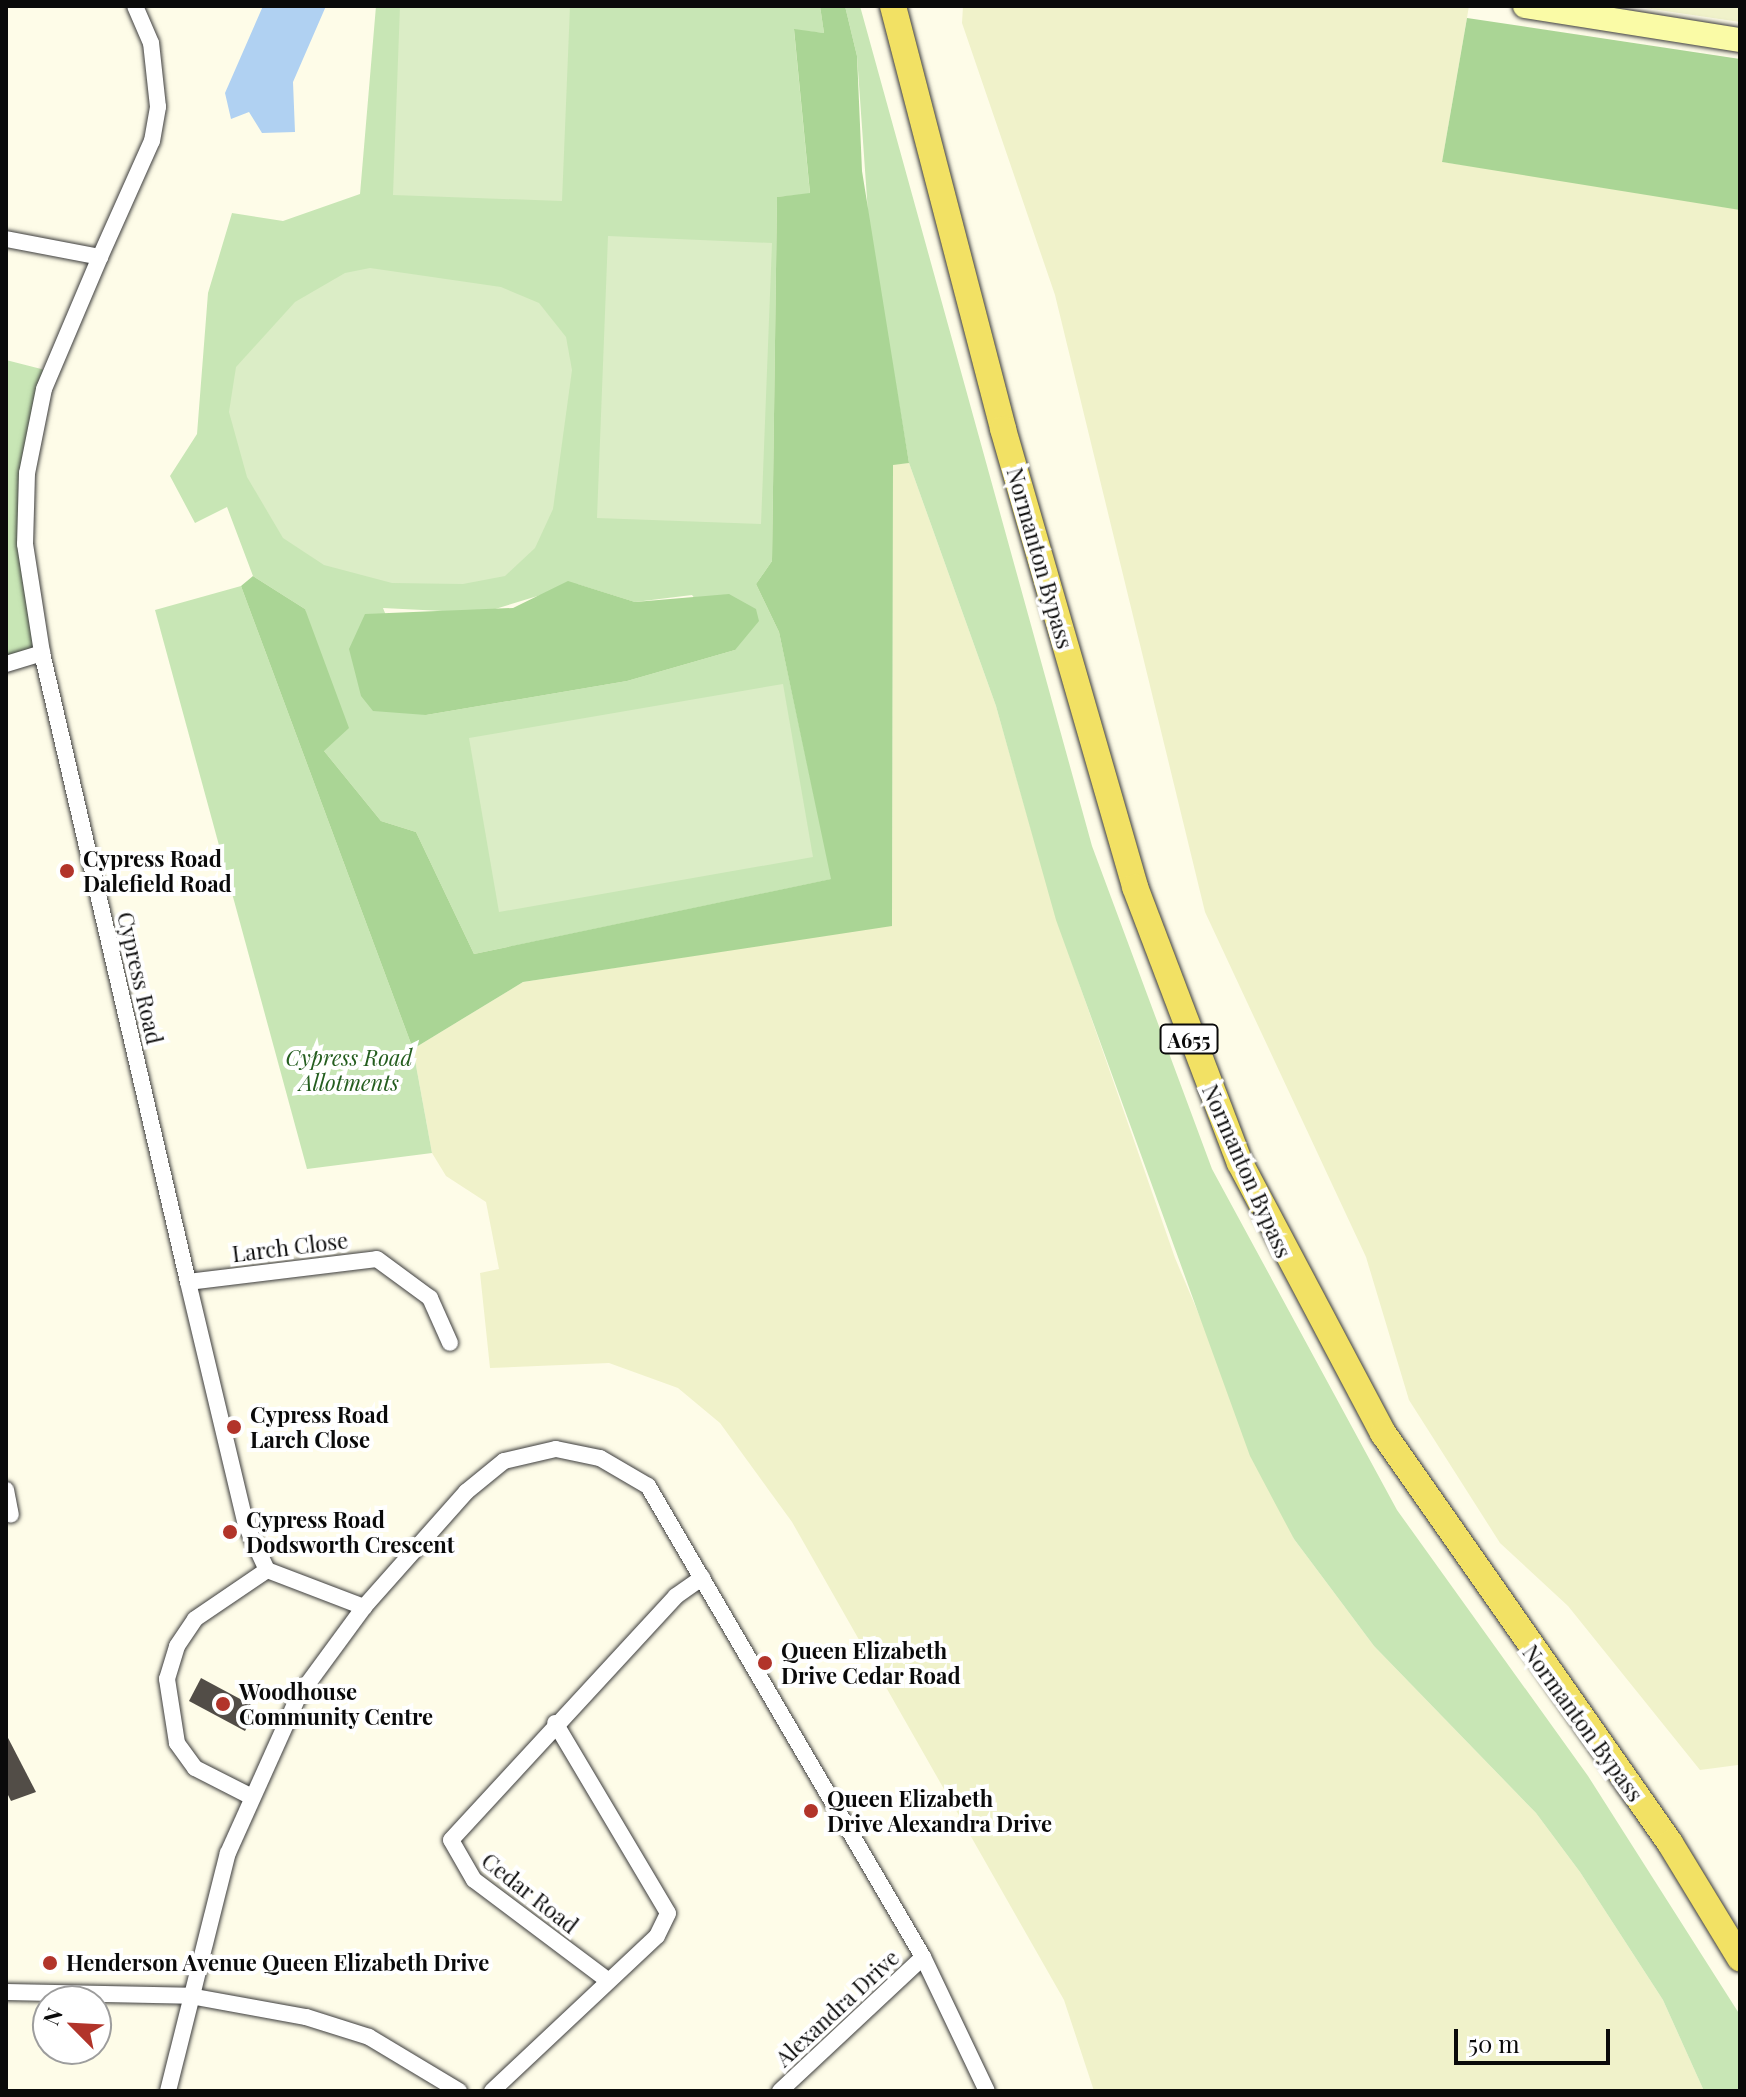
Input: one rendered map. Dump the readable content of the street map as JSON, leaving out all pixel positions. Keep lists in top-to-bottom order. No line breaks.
{"streets":{"main road":["Normanton Bypass","A655"],"street":["Cypress Road","Larch Close","Cedar Road","Alexandra Drive"]},"crossings":[["Cypress Road","Larch Close"]],"parks":["Cypress Road Allotments"],"places":["Cypress Road Dalefield Road","Cypress Road Larch Close","Cypress Road Dodsworth Crescent","Queen Elizabeth Drive Cedar Road","Woodhouse Community Centre","Queen Elizabeth Drive Alexandra Drive","Henderson Avenue Queen Elizabeth Drive"],"scale_bar":"50 m","north":"top left"}
